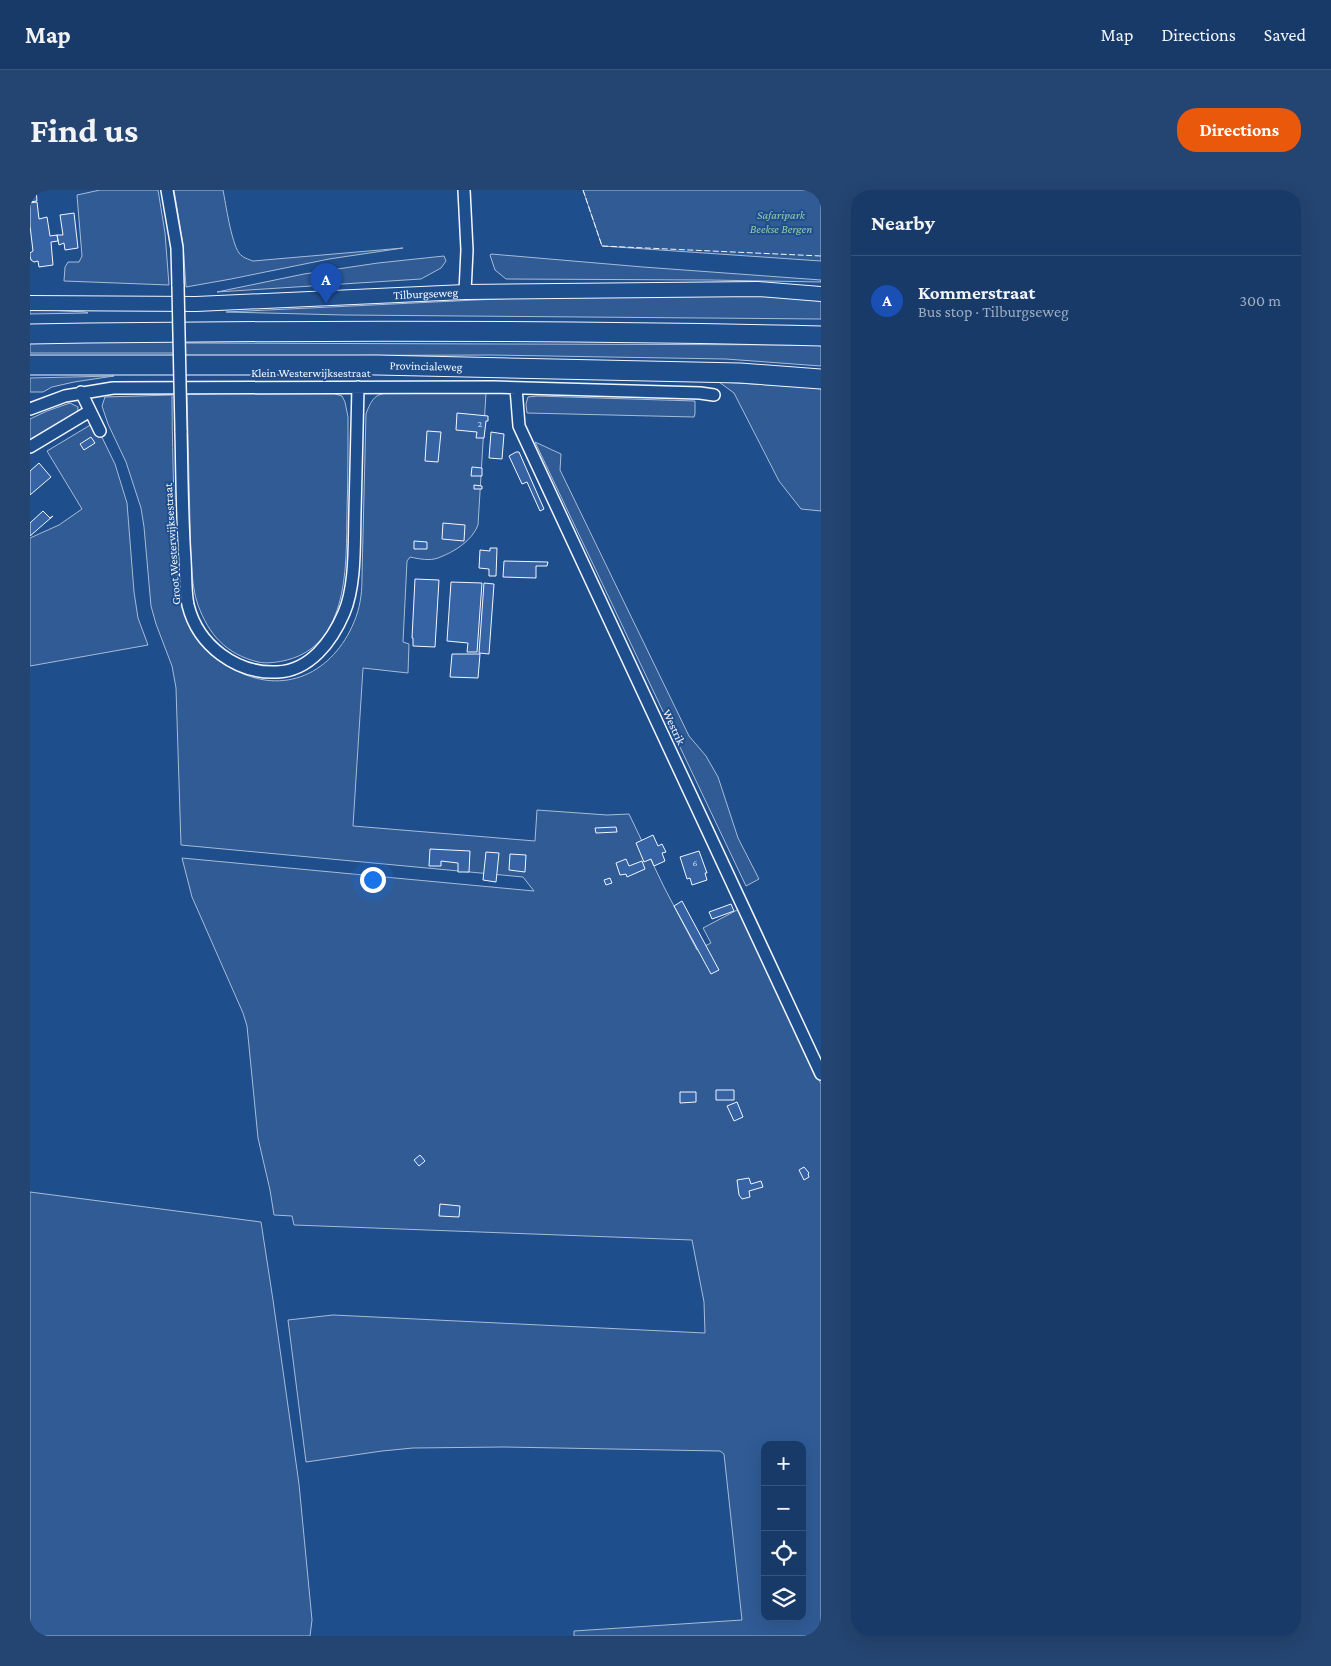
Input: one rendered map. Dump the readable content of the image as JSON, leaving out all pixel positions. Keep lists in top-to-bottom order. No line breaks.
{"streets":{"highway":["Provincialeweg"],"street":["Tilburgseweg","Klein Westerwijksestraat","Groot Westerwijksestraat","Westrik"]},"crossings":[["Klein Westerwijksestraat","Groot Westerwijksestraat"],["Klein Westerwijksestraat","Westrik"]],"parks":["Safaripark Beekse Bergen"],"house_numbers":["2","6"],"page":{"header":"Map","nav":["Map","Directions","Saved"],"buttons":"Directions","title":"Find us","heading":"Nearby","list":[{"mark":"A","name":"Kommerstraat","note":"Bus stop · Tilburgseweg","value":"300 m"}],"pins":"A","map_buttons":["+","−"]}}
